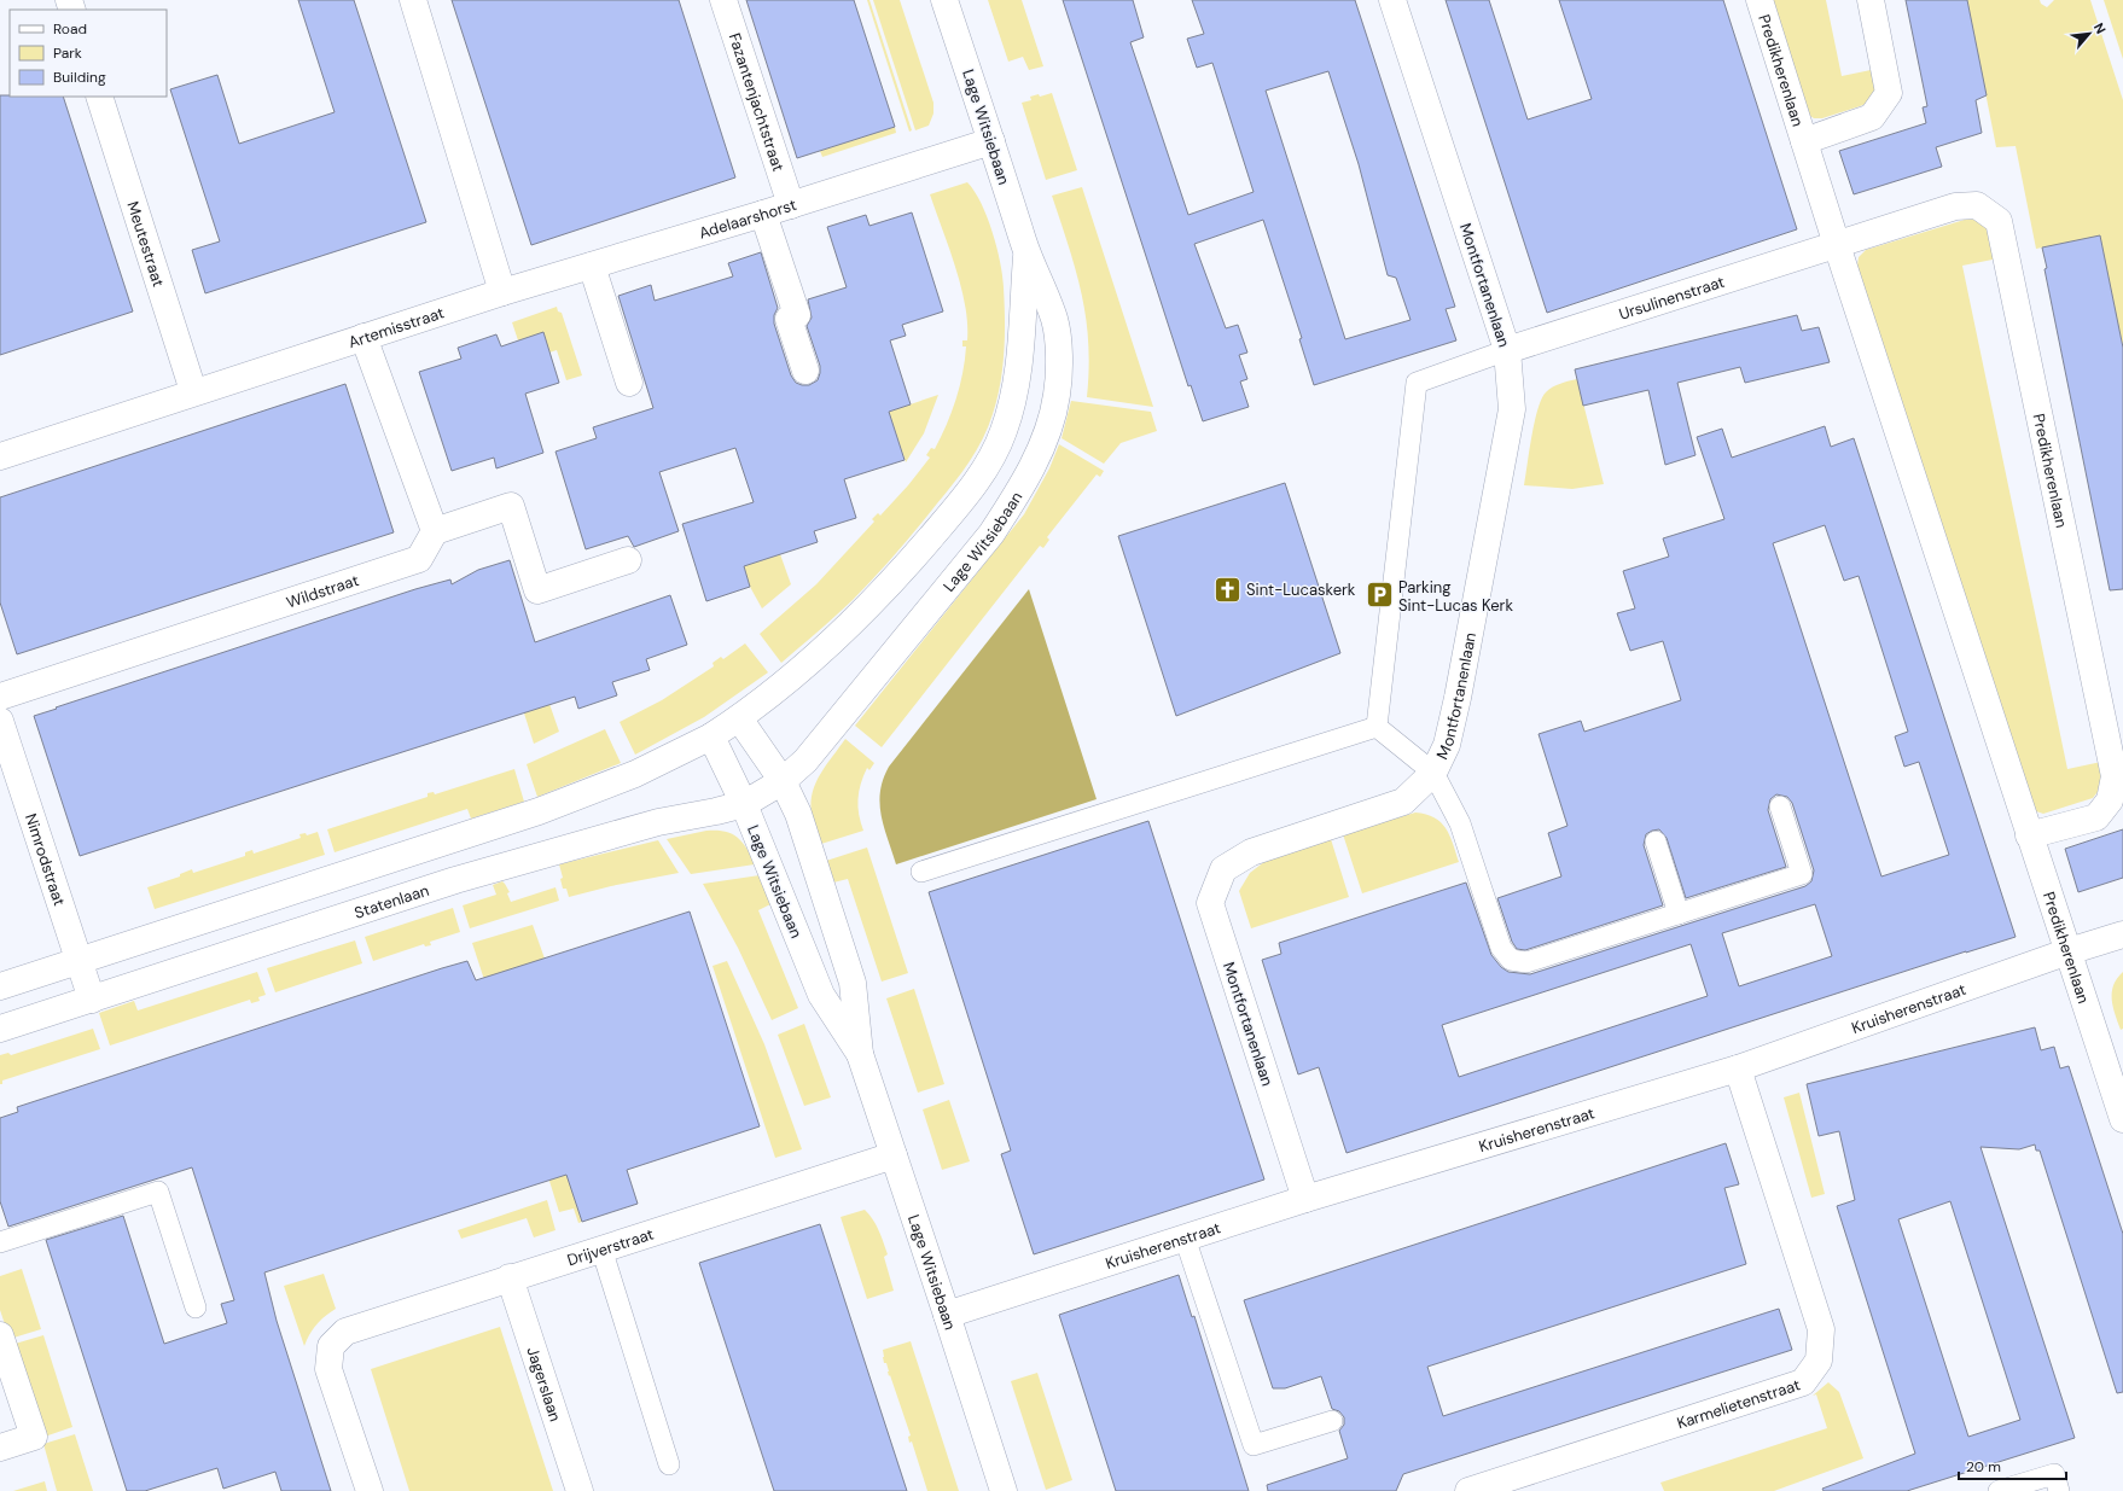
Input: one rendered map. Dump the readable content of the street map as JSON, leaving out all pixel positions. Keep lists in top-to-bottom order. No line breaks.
{"streets":{"street":["Predikherenlaan","Fazantenjachtstraat","Lage Witsiebaan","Adelaarshorst","Meutestraat","Montfortanenlaan","Ursulinenstraat","Artemisstraat","Wildstraat","Nimrodstraat","Statenlaan","Kruisherenstraat","Drijverstraat","Jagerslaan","Karmelietenstraat"]},"crossings":[["Predikherenlaan","Ursulinenstraat"],["Predikherenlaan","Kruisherenstraat"],["Fazantenjachtstraat","Adelaarshorst"],["Lage Witsiebaan","Adelaarshorst"],["Lage Witsiebaan","Statenlaan"],["Lage Witsiebaan","Kruisherenstraat"],["Lage Witsiebaan","Drijverstraat"],["Adelaarshorst","Artemisstraat"],["Meutestraat","Artemisstraat"],["Montfortanenlaan","Ursulinenstraat"],["Montfortanenlaan","Kruisherenstraat"],["Nimrodstraat","Statenlaan"],["Kruisherenstraat","Karmelietenstraat"],["Drijverstraat","Jagerslaan"]],"places":{"church":["Sint-Lucaskerk"],"parking":["Parking Sint-Lucas Kerk"]},"legend":["Road","Park","Building"],"scale_bar":"20 m","north":"top right"}
